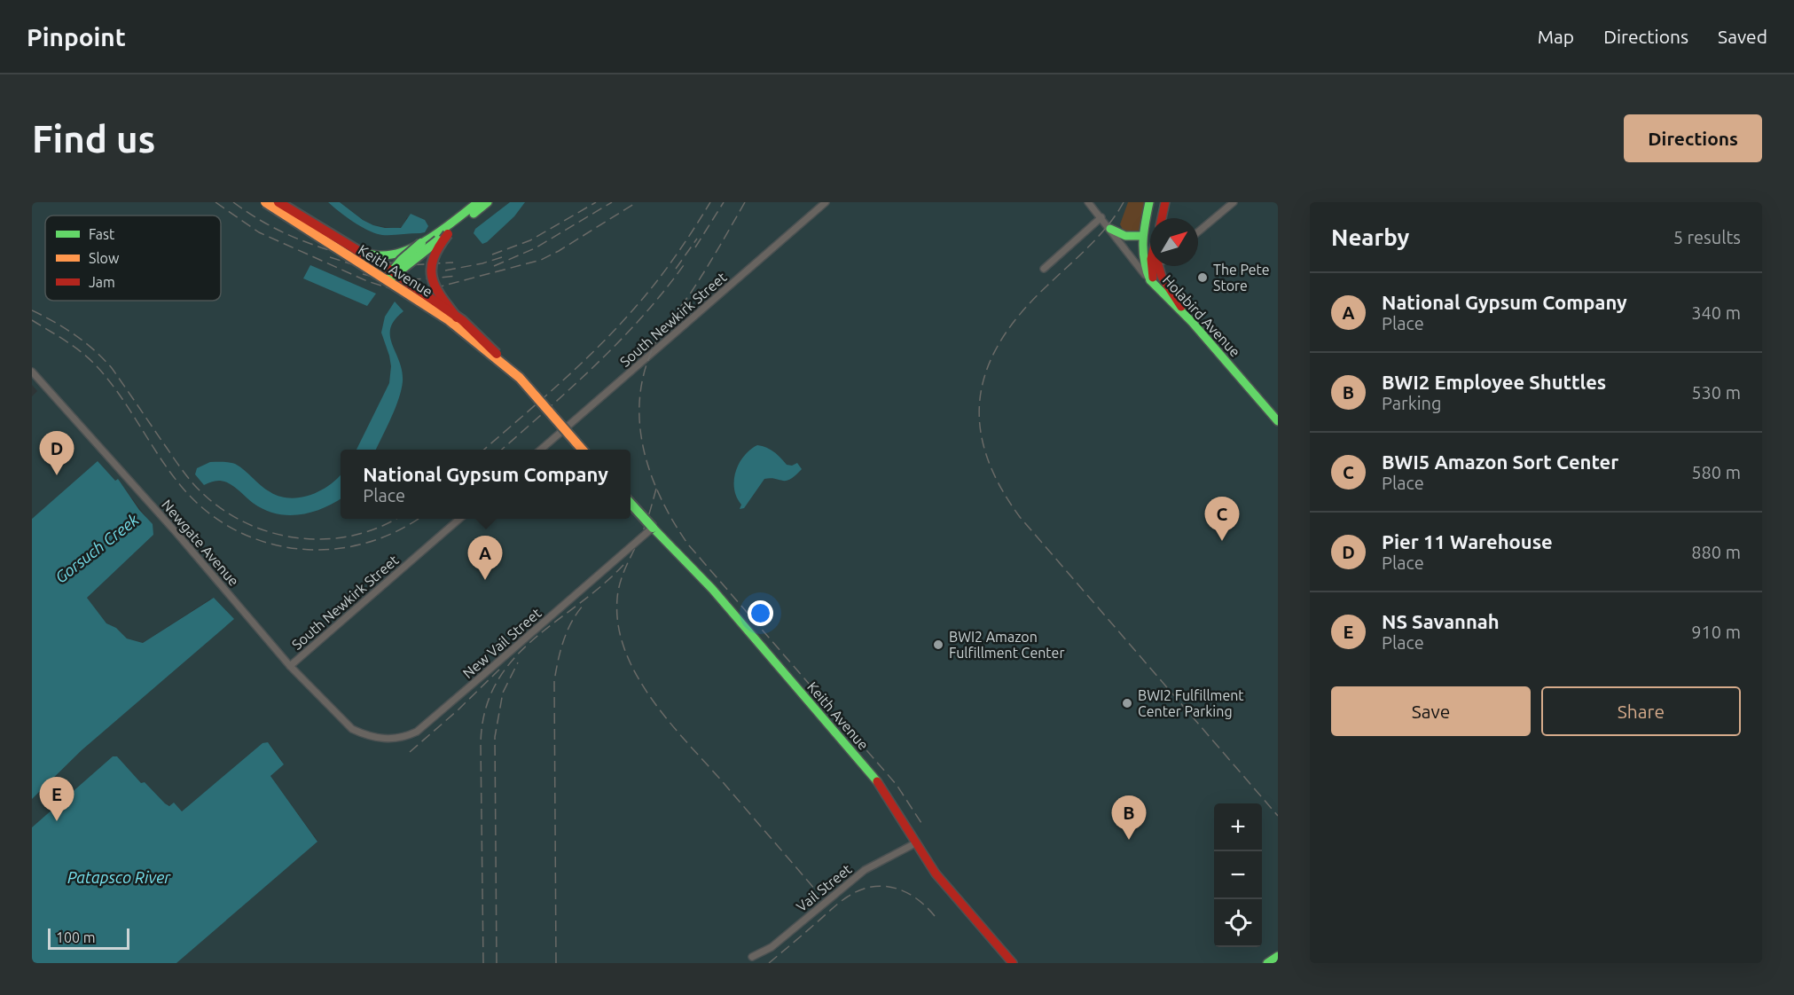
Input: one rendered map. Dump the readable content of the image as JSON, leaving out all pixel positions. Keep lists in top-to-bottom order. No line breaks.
{"streets":{"main road":["Keith Avenue","Holabird Avenue"],"street":["South Newkirk Street","Newgate Avenue","New Vail Street","Vail Street"]},"crossings":[["Keith Avenue","South Newkirk Street"],["Keith Avenue","New Vail Street"],["Keith Avenue","Vail Street"],["South Newkirk Street","Newgate Avenue"],["Newgate Avenue","New Vail Street"]],"water":["Gorsuch Creek","Patapsco River"],"places":["The Pete Store","BWI2 Amazon Fulfillment Center","BWI2 Fulfillment Center Parking"],"legend":["Fast","Slow","Jam"],"scale_bar":"100 m","north":"top right","page":{"header":"Pinpoint","nav":["Map","Directions","Saved"],"buttons":["Directions",["Save","Share"]],"title":"Find us","heading":["Nearby","5 results"],"list":[{"mark":"A","name":"National Gypsum Company","note":"Place","value":"340 m"},{"mark":"B","name":"BWI2 Employee Shuttles","note":"Parking","value":"530 m"},{"mark":"C","name":"BWI5 Amazon Sort Center","note":"Place","value":"580 m"},{"mark":"D","name":"Pier 11 Warehouse","note":"Place","value":"880 m"},{"mark":"E","name":"NS Savannah","note":"Place","value":"910 m"}],"pins":["D","C","A","E","B"],"popup":["National Gypsum Company","Place"],"map_buttons":["+","−"],"scale":"100 m"}}
